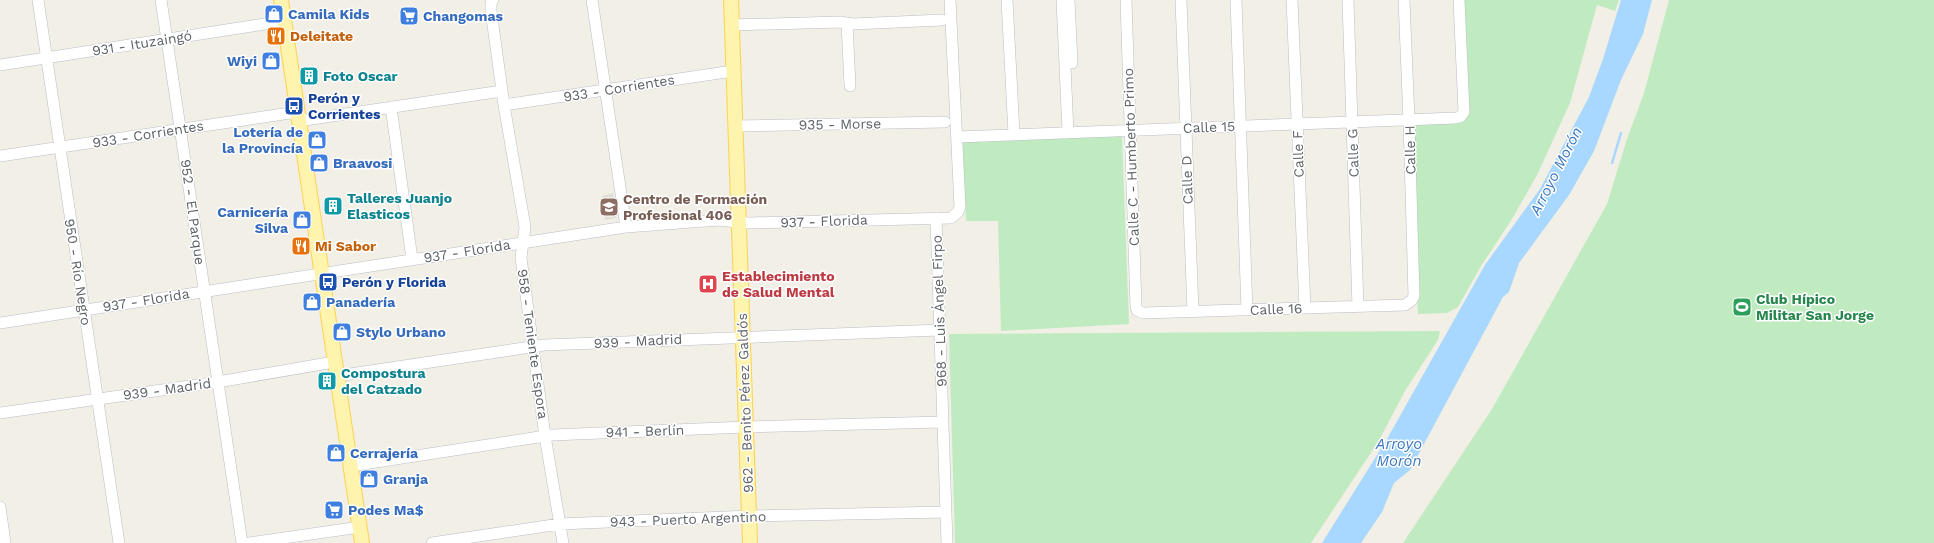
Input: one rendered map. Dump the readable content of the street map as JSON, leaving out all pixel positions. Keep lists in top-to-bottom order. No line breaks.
{"streets":{"main road":["962 - Benito Pérez Galdós"],"street":["931 - Ituzaingó","933 - Corrientes","935 - Morse","Calle 15","Calle H","Calle G","Calle F","Calle C - Humberto Primo","Calle D","952 - El Parque","937 - Florida","950 - Río Negro","Calle 16","968 - Luis Ángel Firpo","939 - Madrid","958 - Teniente Espora","941 - Berlín","943 - Puerto Argentino"]},"crossings":[["931 - Ituzaingó","952 - El Parque"],["931 - Ituzaingó","950 - Río Negro"],["933 - Corrientes","952 - El Parque"],["933 - Corrientes","950 - Río Negro"],["933 - Corrientes","958 - Teniente Espora"],["933 - Corrientes","962 - Benito Pérez Galdós"],["935 - Morse","962 - Benito Pérez Galdós"],["Calle 15","Calle H"],["Calle 15","Calle G"],["Calle 15","Calle F"],["Calle 15","Calle C - Humberto Primo"],["Calle 15","Calle D"],["Calle 15","968 - Luis Ángel Firpo"],["Calle H","Calle 16"],["Calle G","Calle 16"],["Calle F","Calle 16"],["Calle C - Humberto Primo","Calle 16"],["Calle D","Calle 16"],["952 - El Parque","937 - Florida"],["952 - El Parque","939 - Madrid"],["937 - Florida","950 - Río Negro"],["937 - Florida","968 - Luis Ángel Firpo"],["937 - Florida","958 - Teniente Espora"],["937 - Florida","962 - Benito Pérez Galdós"],["950 - Río Negro","939 - Madrid"],["968 - Luis Ángel Firpo","939 - Madrid"],["968 - Luis Ángel Firpo","941 - Berlín"],["968 - Luis Ángel Firpo","943 - Puerto Argentino"],["939 - Madrid","958 - Teniente Espora"],["939 - Madrid","962 - Benito Pérez Galdós"],["958 - Teniente Espora","941 - Berlín"],["958 - Teniente Espora","943 - Puerto Argentino"],["962 - Benito Pérez Galdós","941 - Berlín"],["962 - Benito Pérez Galdós","943 - Puerto Argentino"]],"water":["Arroyo Morón"],"places":{"shop":["Camila Kids","Wiyi","Lotería de la Provincía","Braavosi","Carnicería Silva","Panadería","Stylo Urbano","Cerrajería","Granja"],"supermarket":["Changomas","Podes Ma$"],"restaurant":["Deleitate","Mi Sabor"],"building":["Foto Oscar","Talleres Juanjo Elasticos","Compostura del Catzado"],"bus stop":["Perón y Corrientes","Perón y Florida"],"school or university":["Centro de Formación Profesional 406"],"hospital":["Establecimiento de Salud Mental"],"sports":["Club Hípico Militar San Jorge"]}}
